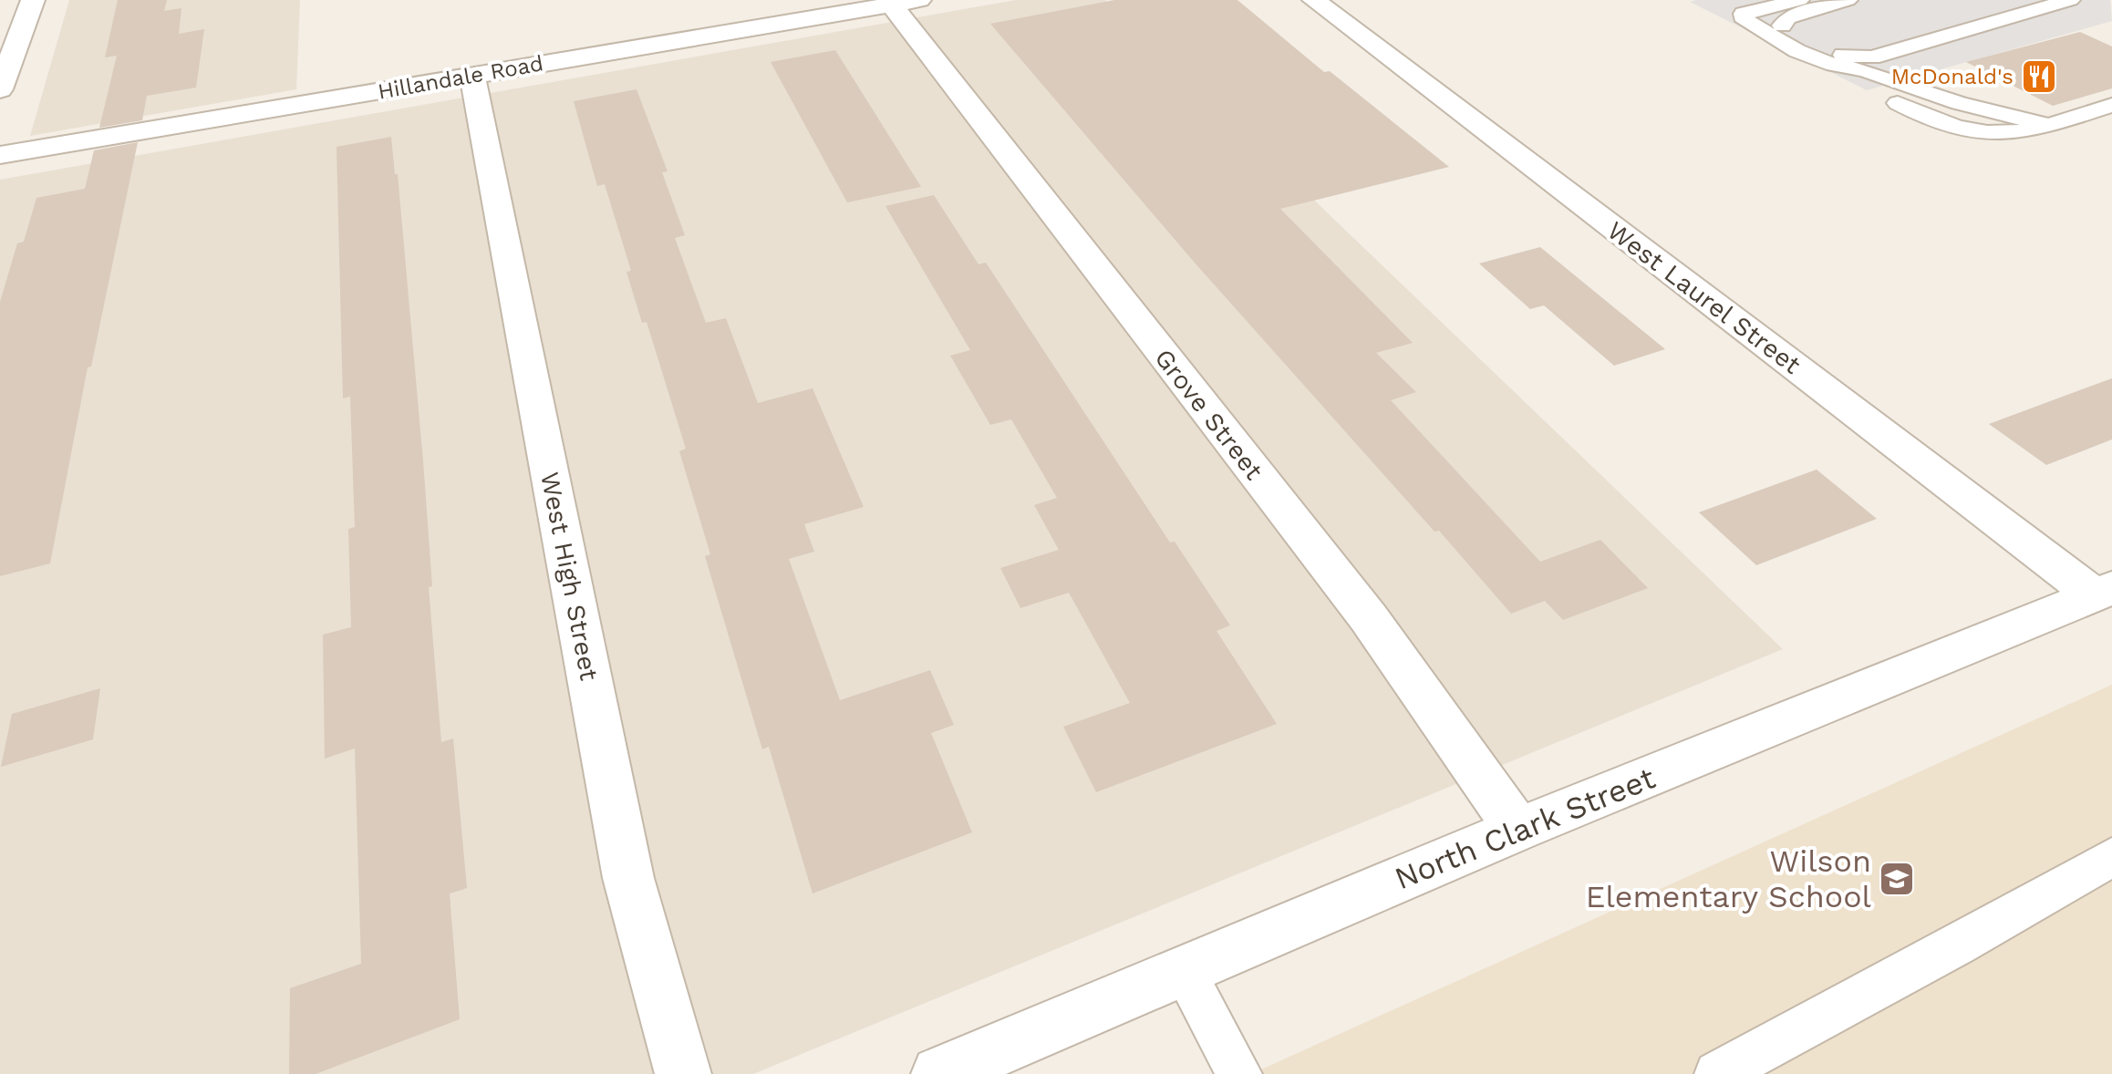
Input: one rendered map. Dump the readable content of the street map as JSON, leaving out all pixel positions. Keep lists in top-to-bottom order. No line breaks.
{"streets":{"street":["Hillandale Road","West Laurel Street","Grove Street","West High Street","North Clark Street"]},"crossings":[["Hillandale Road","Grove Street"],["Hillandale Road","West High Street"],["West Laurel Street","North Clark Street"],["Grove Street","North Clark Street"]],"places":{"restaurant":["McDonald's"],"school or university":["Wilson Elementary School"]}}
